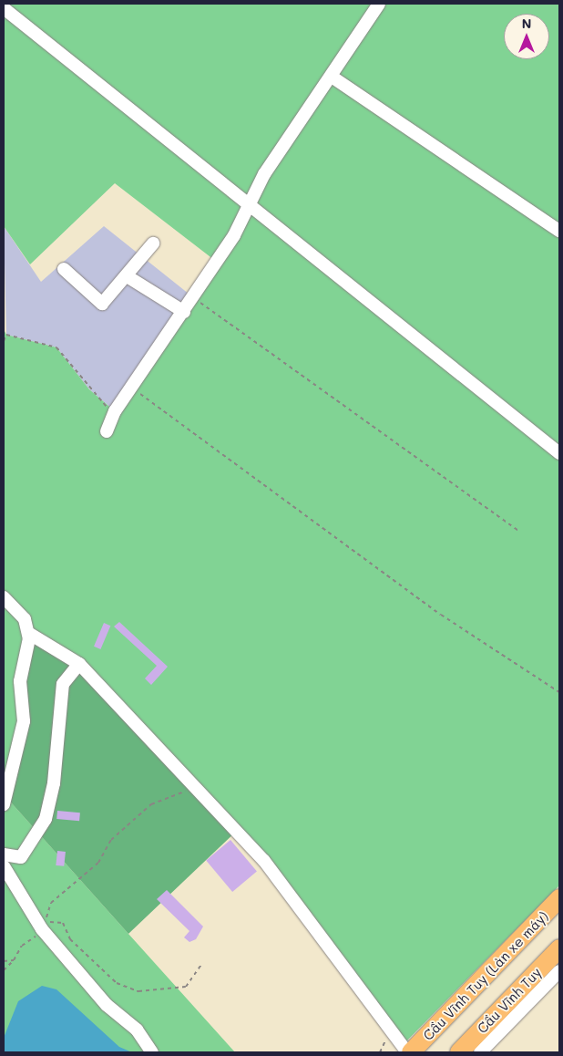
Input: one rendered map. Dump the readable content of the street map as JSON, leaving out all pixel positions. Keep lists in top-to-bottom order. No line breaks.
{"streets":{"highway":["Cầu Vĩnh Tuy (Làn xe máy)","Cầu Vĩnh Tuy"]},"north":"top"}
